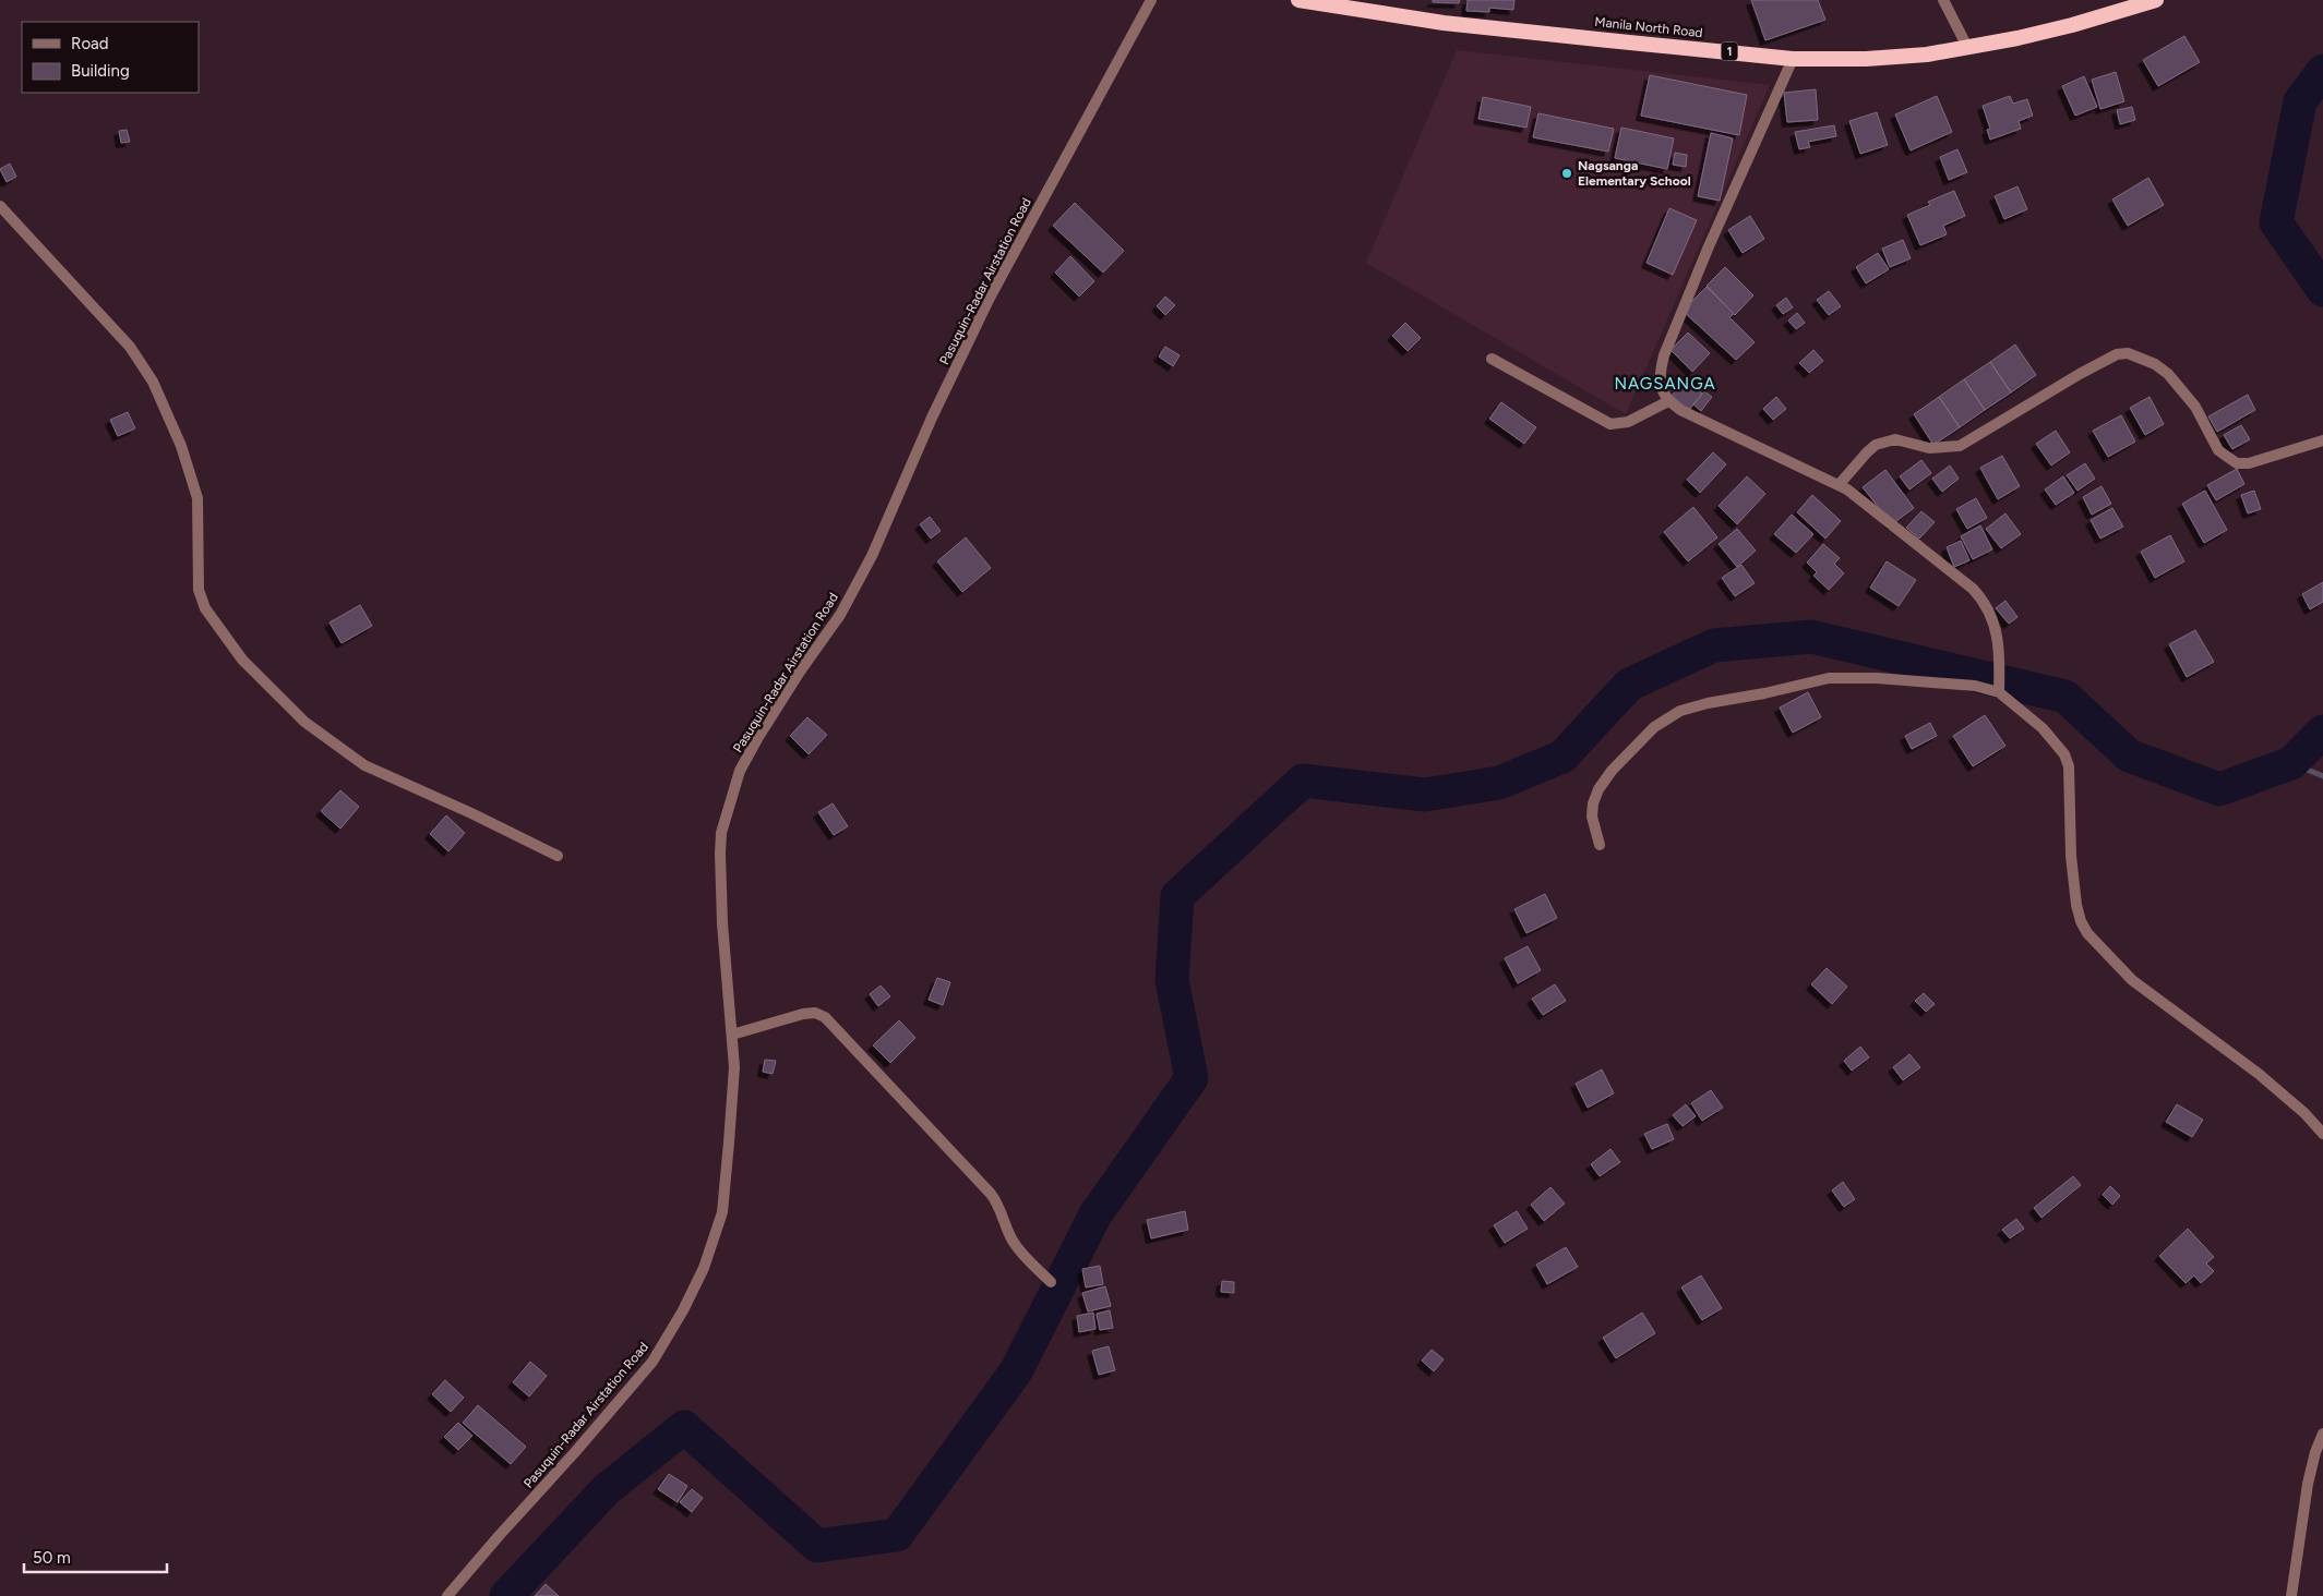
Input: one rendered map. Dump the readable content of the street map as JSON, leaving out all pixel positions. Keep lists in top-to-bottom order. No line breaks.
{"streets":{"highway":["Manila North Road","1"],"street":["Pasuquin-Radar Airstation Road"]},"districts":["NAGSANGA"],"places":["Nagsanga Elementary School"],"legend":["Road","Building"],"scale_bar":"50 m"}
